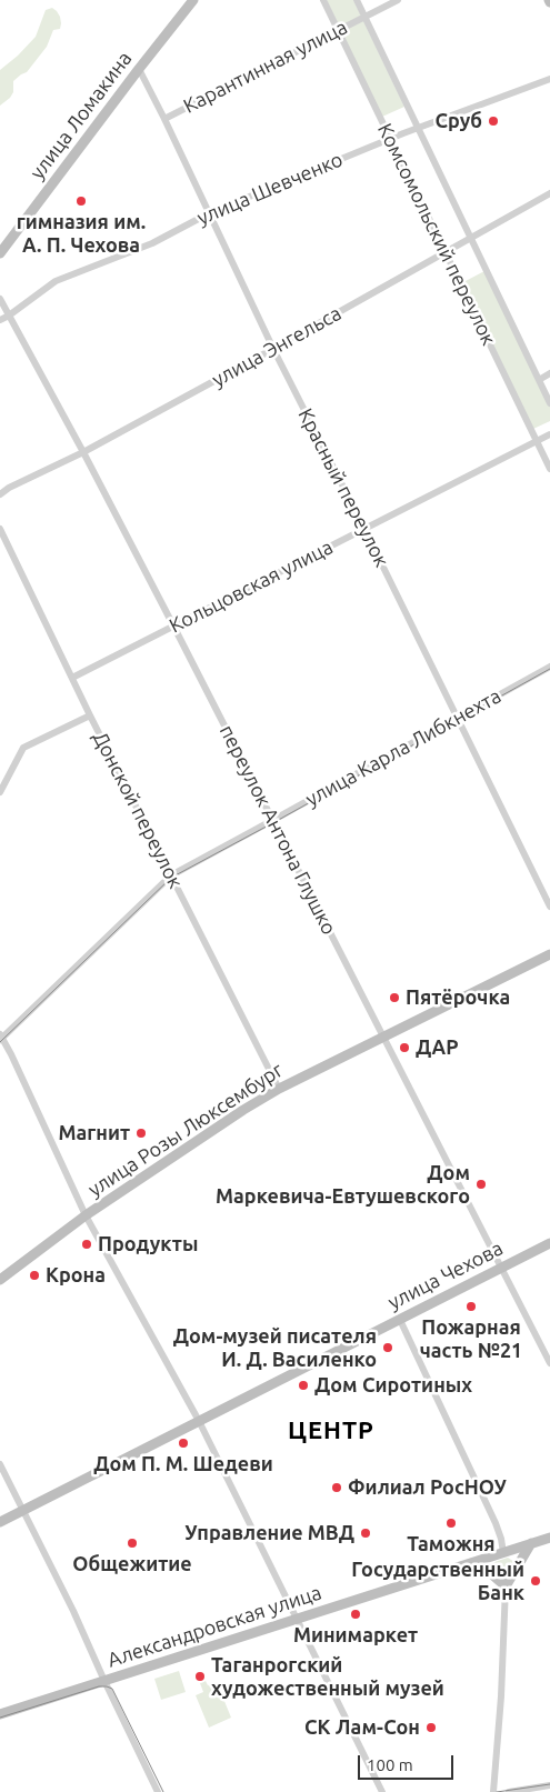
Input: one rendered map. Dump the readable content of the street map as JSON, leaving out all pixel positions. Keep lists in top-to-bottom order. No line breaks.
{"streets":{"street":["Карантинная улица","улица Ломакина","улица Шевченко","Комсомольский переулок","улица Энгельса","Красный переулок","Кольцовская улица","улица Карла Либкнехта","Донской переулок","переулок Антона Глушко","улица Розы Люксембург","улица Чехова","Александровская улица"]},"crossings":[["Карантинная улица","Комсомольский переулок"],["Карантинная улица","Красный переулок"],["улица Ломакина","Красный переулок"],["улица Шевченко","Комсомольский переулок"],["улица Шевченко","Красный переулок"],["улица Шевченко","переулок Антона Глушко"],["Комсомольский переулок","улица Энгельса"],["Комсомольский переулок","Кольцовская улица"],["улица Энгельса","Красный переулок"],["улица Энгельса","переулок Антона Глушко"],["Красный переулок","Кольцовская улица"],["Красный переулок","улица Карла Либкнехта"],["Кольцовская улица","Донской переулок"],["Кольцовская улица","переулок Антона Глушко"],["улица Карла Либкнехта","Донской переулок"],["улица Карла Либкнехта","переулок Антона Глушко"],["Донской переулок","улица Розы Люксембург"],["переулок Антона Глушко","улица Розы Люксембург"],["переулок Антона Глушко","улица Чехова"]],"districts":["ЦЕНТР"],"places":["Сруб","гимназия им. А. П. Чехова","Пятёрочка","ДАР","Магнит","Дом Маркевича-Евтушевского","Продукты","Крона","Пожарная часть №21","Дом-музей писателя И. Д. Василенко","Дом Сиротиных","Дом П. М. Шедеви","Филиал РосНОУ","Таможня","Управление МВД","Общежитие","Государственный Банк","Минимаркет","Таганрогский художественный музей","СК Лам-Сон"],"scale_bar":"100 m"}
